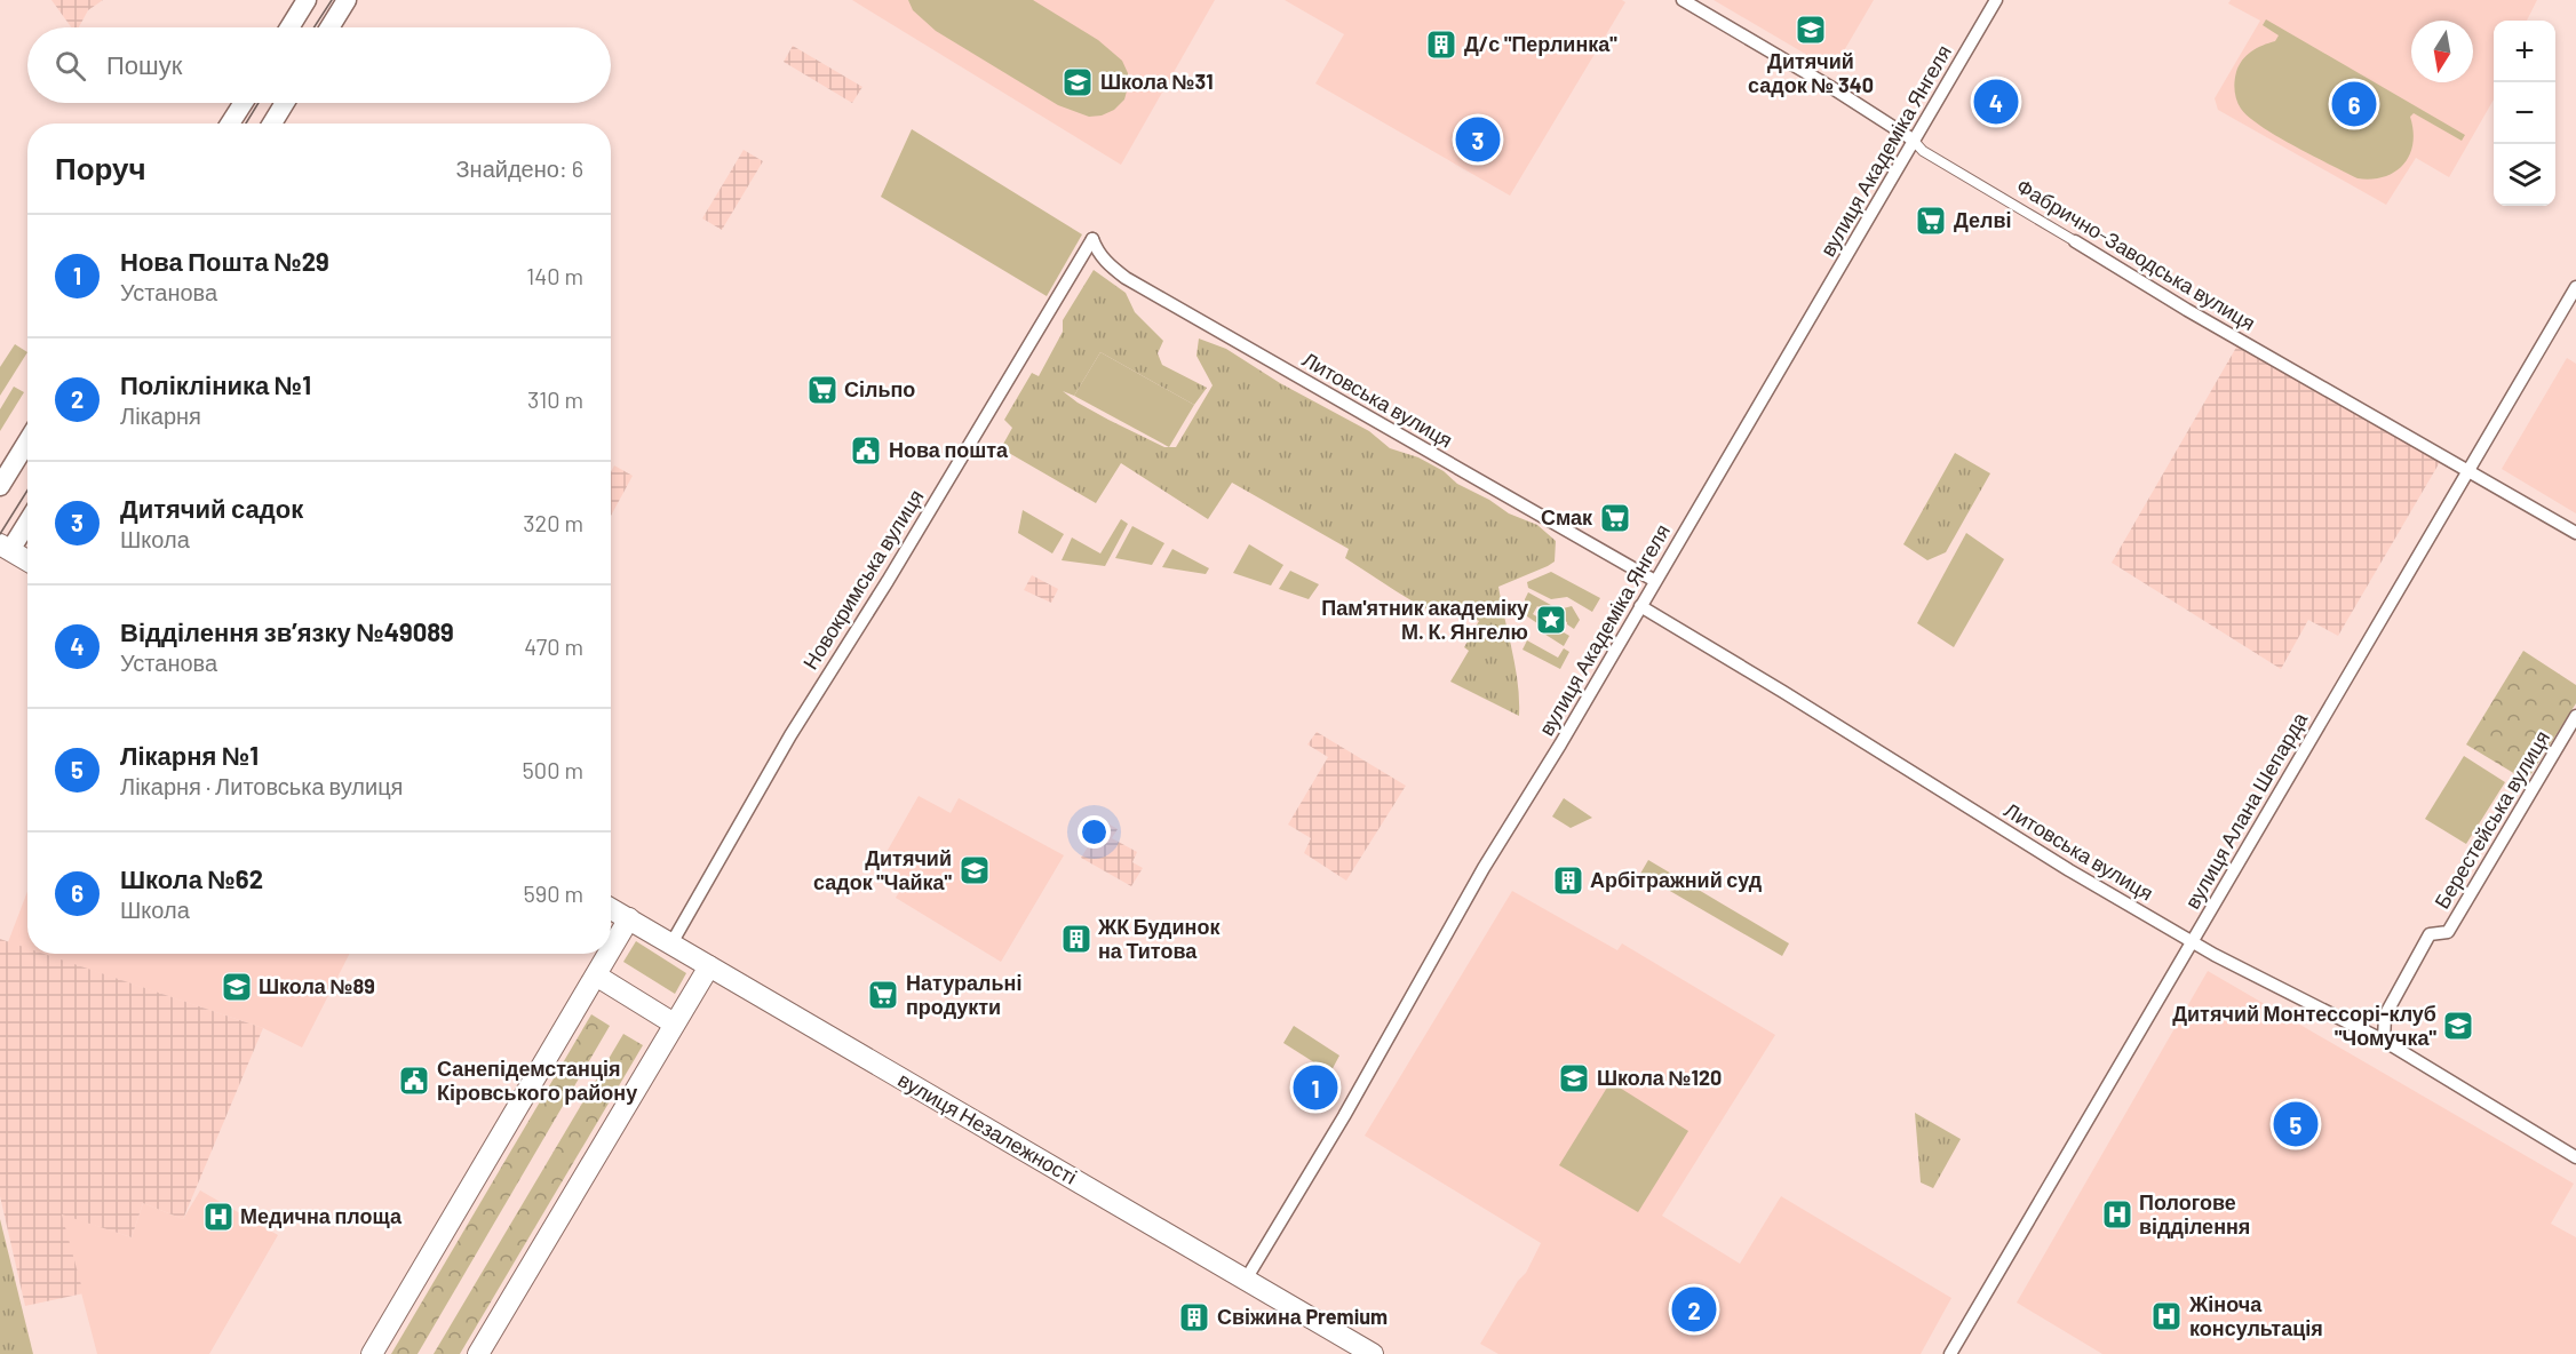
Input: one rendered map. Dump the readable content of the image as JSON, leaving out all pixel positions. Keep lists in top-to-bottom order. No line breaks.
{"streets":{"main road":["вулиця Незалежності"],"street":["вулиця Академіка Янгеля","Фабрично-Заводська вулиця","Литовська вулиця","Новокримська вулиця","вулиця Алана Шепарда","Берестейська вулиця"]},"crossings":[["вулиця Академіка Янгеля","Фабрично-Заводська вулиця"],["вулиця Академіка Янгеля","Литовська вулиця"],["вулиця Академіка Янгеля","вулиця Незалежності"],["Фабрично-Заводська вулиця","вулиця Алана Шепарда"],["Литовська вулиця","Новокримська вулиця"],["Литовська вулиця","вулиця Алана Шепарда"],["Литовська вулиця","Берестейська вулиця"],["Новокримська вулиця","вулиця Незалежності"]],"places":{"school or university":["Дитячий садок № 340","Школа №31","Дитячий садок \"Чайка\"","Школа №89","Дитячий Монтессорі-клуб \"Чомучка\"","Школа №120"],"building":["Д/с \"Перлинка\"","Арбітражний суд","ЖК Будинок на Титова","Свіжина Premium"],"supermarket":["Делві","Сільпо","Смак","Натуральні продукти"],"public building":["Нова пошта","Санепідемстанція Кіровського району"],"place":["Пам'ятник академіку М. К. Янгелю"],"hospital":["Пологове відділення","Медична площа","Жіноча консультація"]},"north":"bottom","page":{"map_buttons":["+","−"],"search":"Пошук","pins":["4","6","3","1","5","2"],"heading":["Поруч","Знайдено: 6"],"list":[{"mark":"1","name":"Нова Пошта №29","note":"Установа","value":"140 m"},{"mark":"2","name":"Полікліника №1","note":"Лікарня","value":"310 m"},{"mark":"3","name":"Дитячий садок","note":"Школа","value":"320 m"},{"mark":"4","name":"Відділення зв’язку №49089","note":"Установа","value":"470 m"},{"mark":"5","name":"Лікарня №1","note":"Лікарня · Литовська вулиця","value":"500 m"},{"mark":"6","name":"Школа №62","note":"Школа","value":"590 m"}]}}
